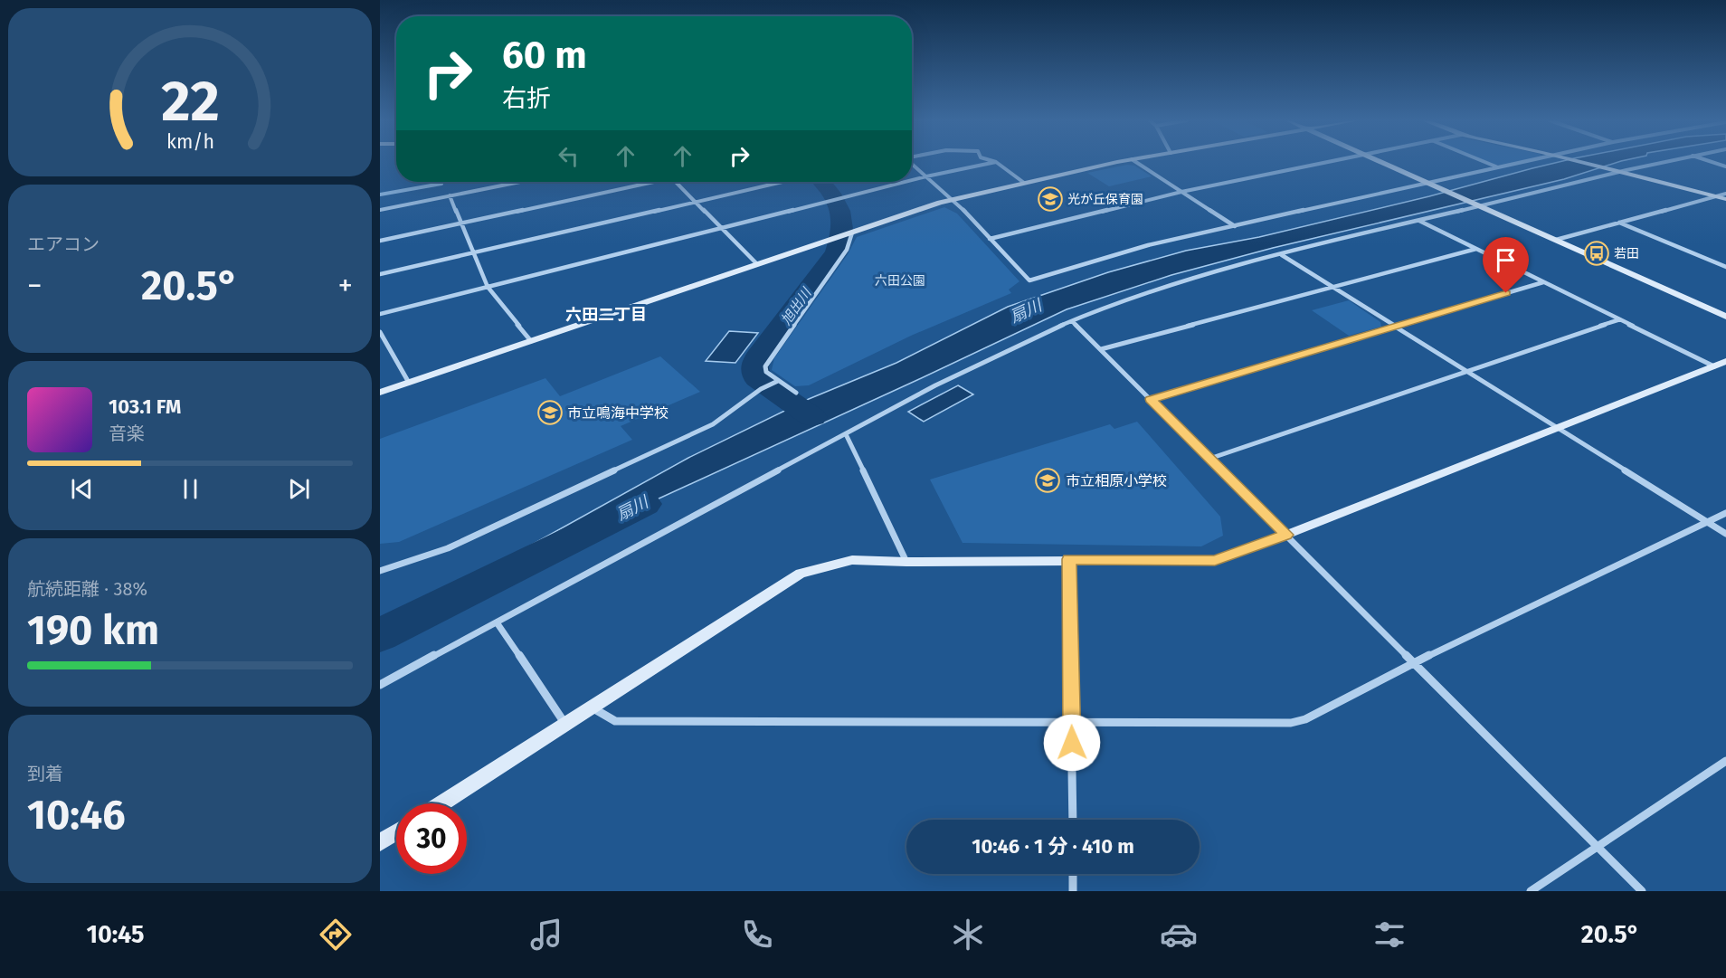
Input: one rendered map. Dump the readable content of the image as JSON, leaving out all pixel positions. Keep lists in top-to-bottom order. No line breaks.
{"districts":["六田二丁目"],"water":["旭出川","扇川"],"parks":["六田公園"],"places":{"school or university":["光が丘保育園","市立鳴海中学校","市立相原小学校"],"bus stop":["若田"]},"page":{"turn":["60 m","右折"],"tile":["エアコン",["航続距離 · 38%","190 km"],["到着","10:46"]],"heat":["−","20.5°","+"],"song":["103.1 FM","音楽"],"limit":"30","trip":"10:46 · 1 分 · 410 m","tabs":["10:45","20.5°"],"gauge":["22","km/h"]}}
